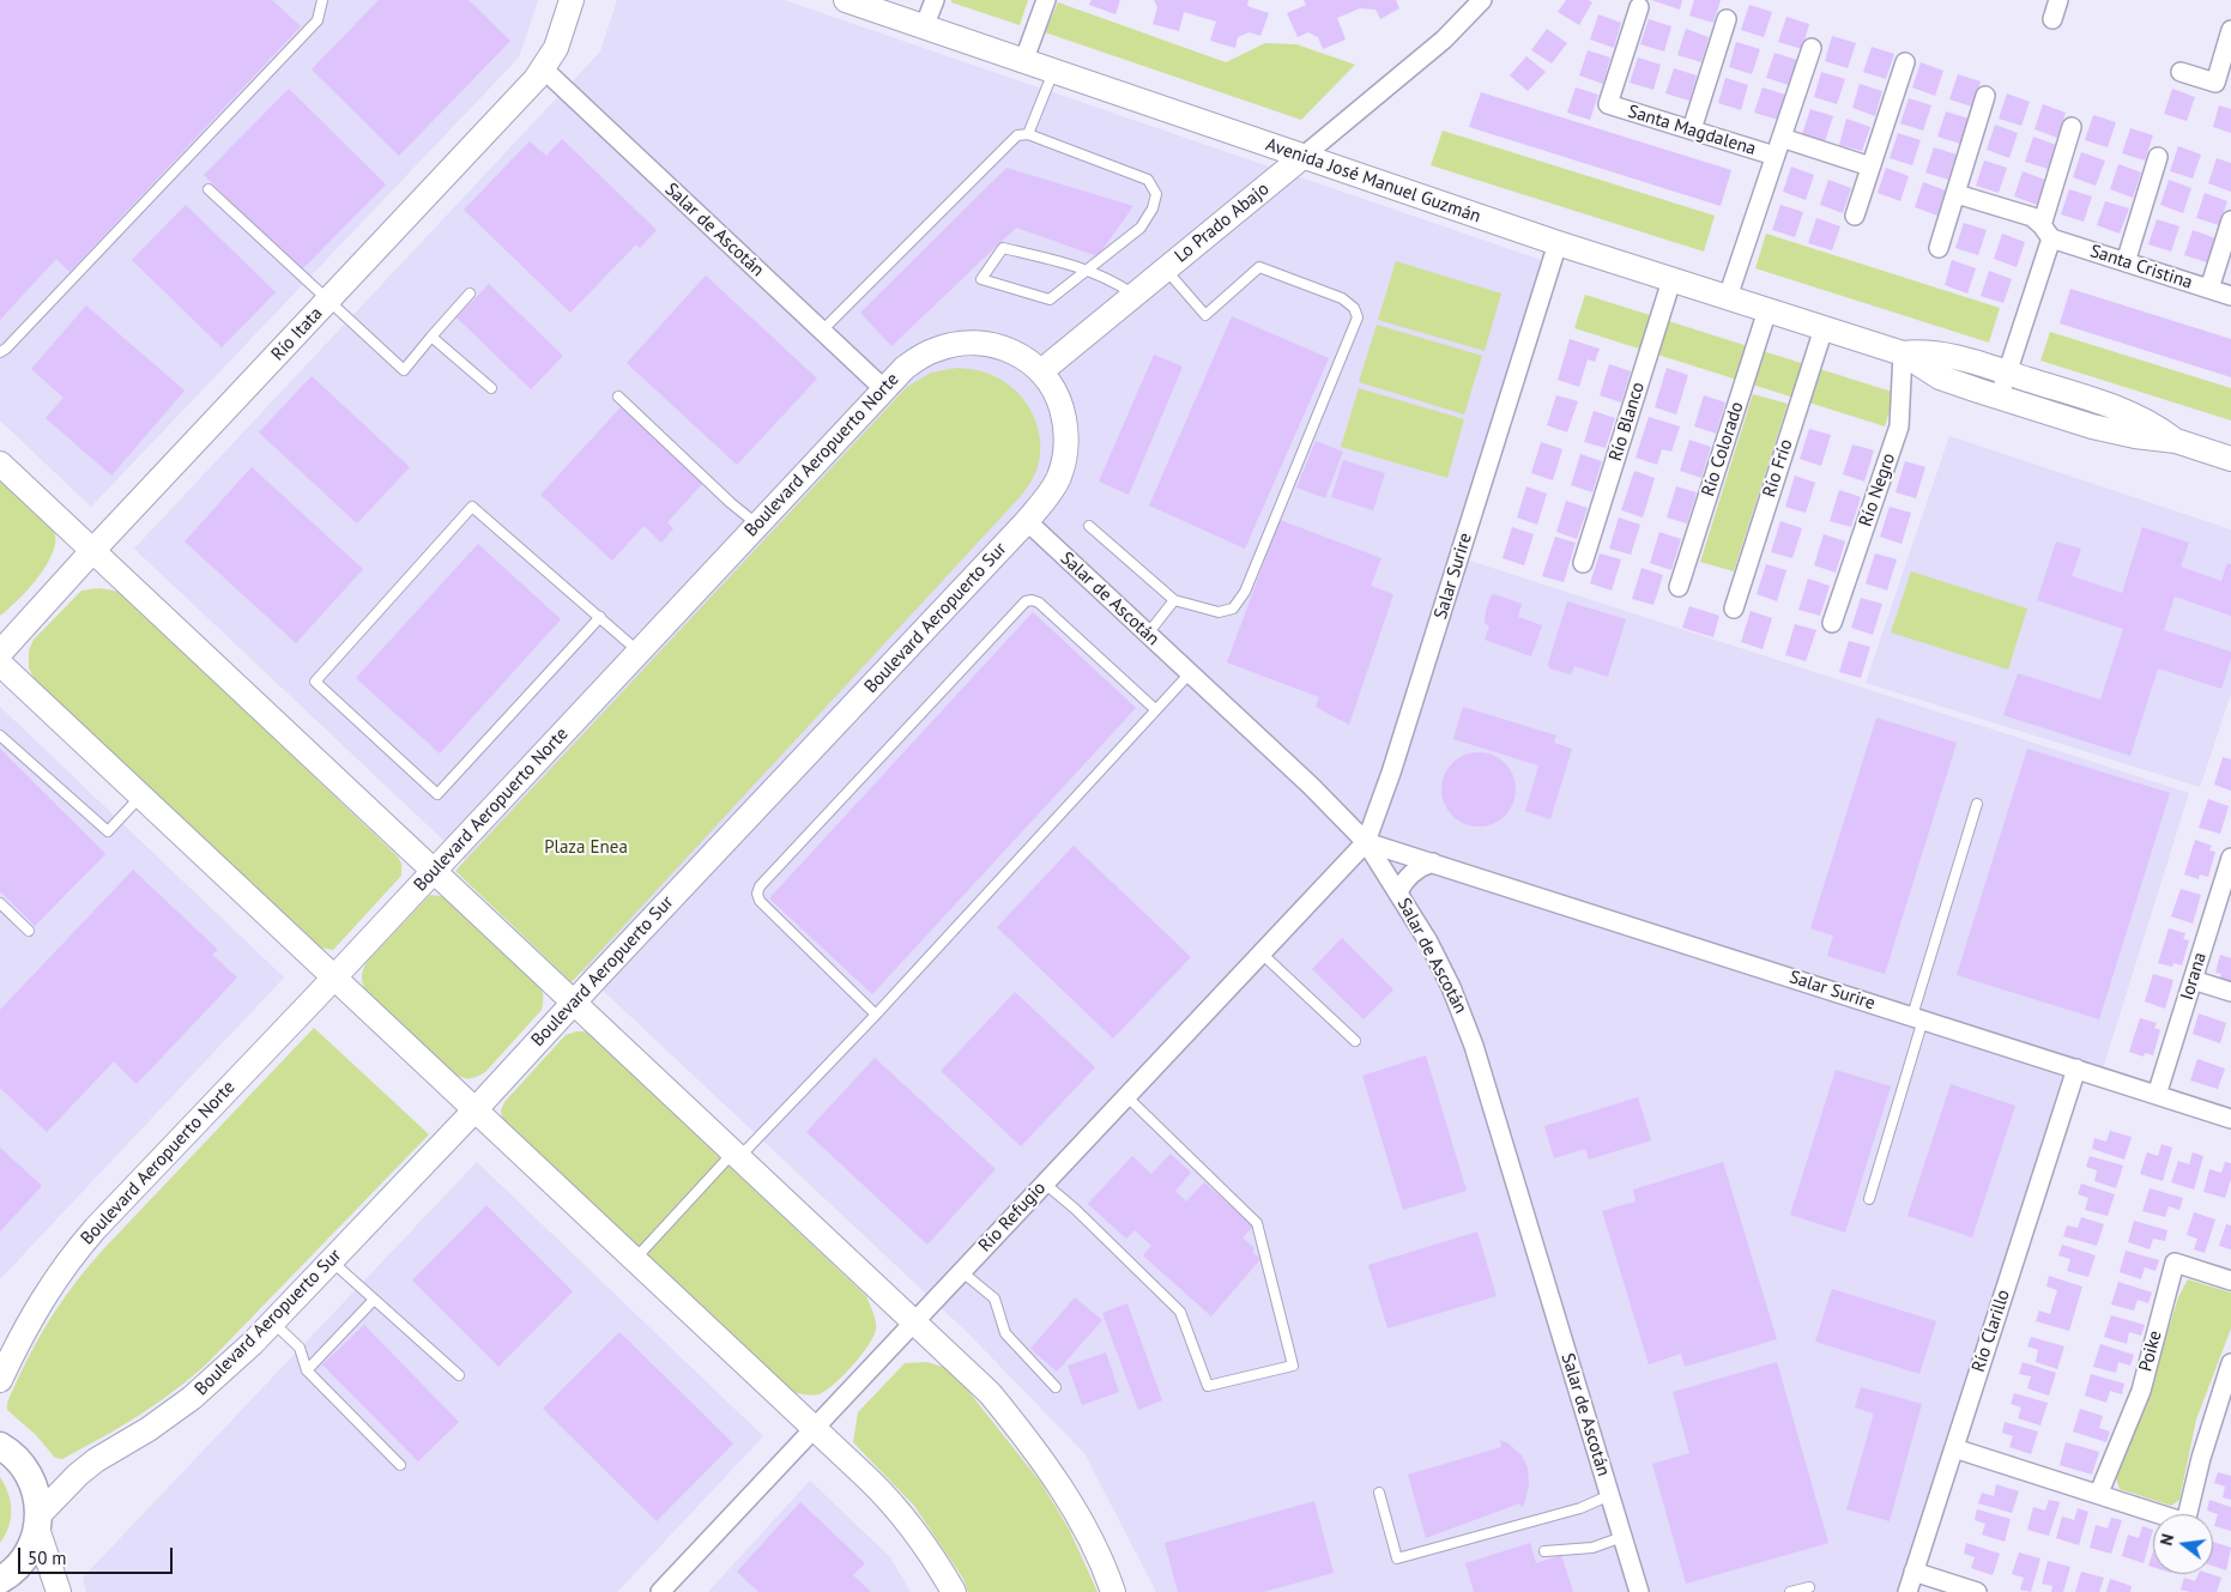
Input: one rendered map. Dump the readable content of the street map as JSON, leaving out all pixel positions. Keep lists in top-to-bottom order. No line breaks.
{"streets":{"street":["Santa Magdalena","Avenida José Manuel Guzmán","Lo Prado Abajo","Salar de Ascotán","Santa Cristina","Río Itata","Río Blanco","Río Colorado","Boulevard Aeropuerto Norte","Río Frío","Río Negro","Salar Surire","Boulevard Aeropuerto Sur","Iorana","Río Refugio","Río Clarillo","Poike"]},"crossings":[["Santa Magdalena","Avenida José Manuel Guzmán"],["Avenida José Manuel Guzmán","Lo Prado Abajo"],["Avenida José Manuel Guzmán","Río Blanco"],["Avenida José Manuel Guzmán","Río Colorado"],["Avenida José Manuel Guzmán","Río Frío"],["Avenida José Manuel Guzmán","Río Negro"],["Avenida José Manuel Guzmán","Salar Surire"],["Lo Prado Abajo","Boulevard Aeropuerto Norte"],["Lo Prado Abajo","Boulevard Aeropuerto Sur"],["Salar de Ascotán","Río Itata"],["Salar de Ascotán","Boulevard Aeropuerto Norte"],["Salar de Ascotán","Salar Surire"],["Salar de Ascotán","Boulevard Aeropuerto Sur"],["Salar de Ascotán","Río Refugio"],["Boulevard Aeropuerto Norte","Boulevard Aeropuerto Sur"],["Salar Surire","Iorana"],["Salar Surire","Río Refugio"],["Salar Surire","Río Clarillo"]],"parks":["Plaza Enea"],"scale_bar":"50 m","north":"left"}
